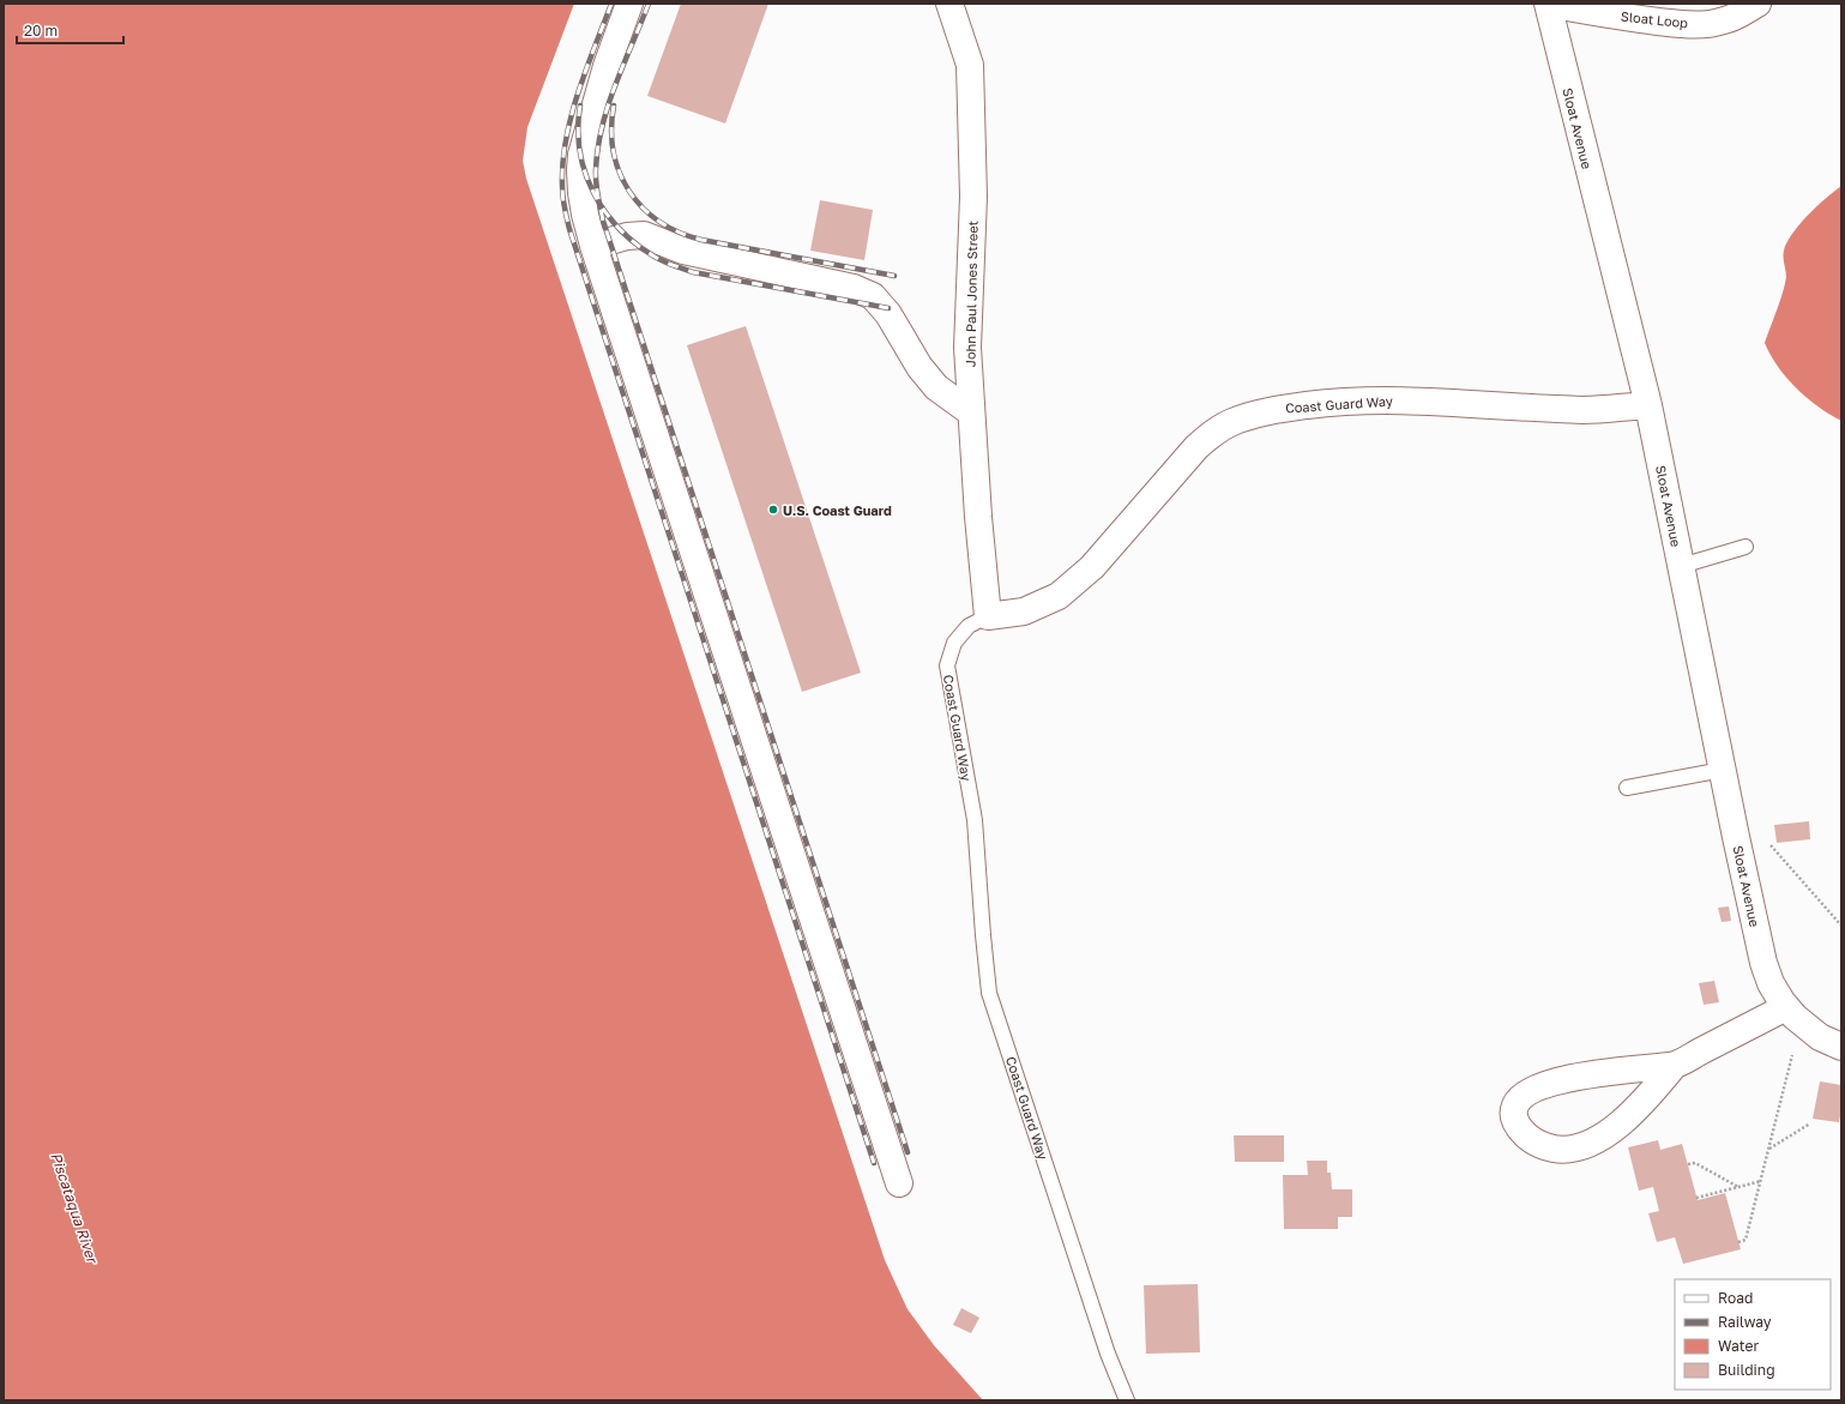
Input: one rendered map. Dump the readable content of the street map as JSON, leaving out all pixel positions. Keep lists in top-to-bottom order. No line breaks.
{"streets":{"street":["Sloat Loop","Sloat Avenue","John Paul Jones Street","Coast Guard Way"]},"crossings":[["Sloat Loop","Sloat Avenue"],["Sloat Avenue","Coast Guard Way"],["John Paul Jones Street","Coast Guard Way"]],"water":["Piscataqua River"],"places":["U.S. Coast Guard"],"legend":["Road","Railway","Water","Building"],"scale_bar":"20 m"}
